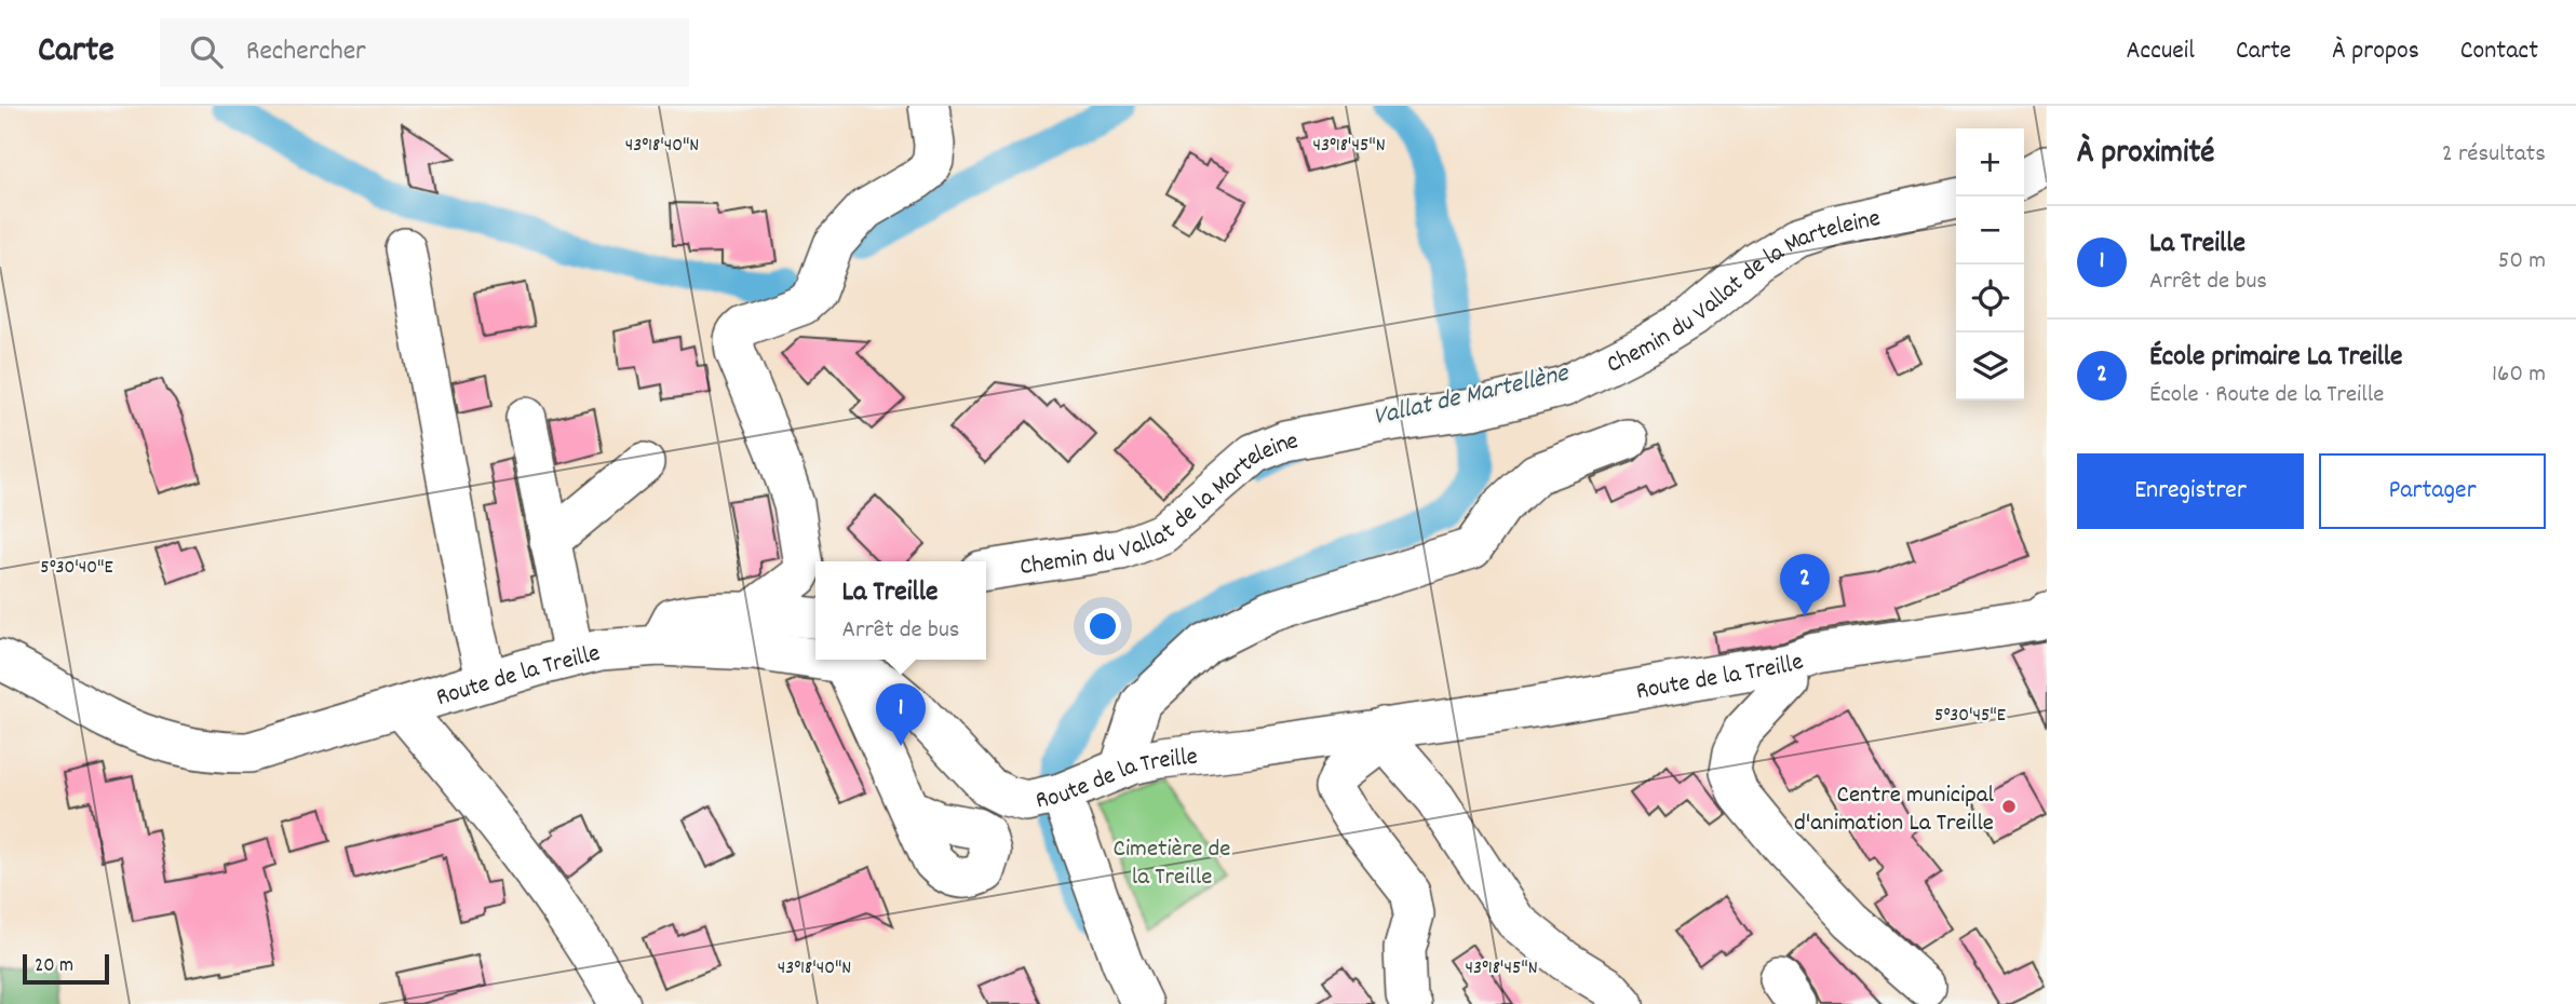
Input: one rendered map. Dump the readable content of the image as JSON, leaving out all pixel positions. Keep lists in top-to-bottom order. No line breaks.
{"streets":{"street":["Chemin du Vallat de la Marteleine","Route de la Treille"]},"water":["Vallat de Martellène"],"parks":["Cimetière de la Treille"],"places":["Centre municipal d'animation La Treille"],"scale_bar":"20 m","page":{"header":"Carte","search":"Rechercher","nav":["Accueil","Carte","À propos","Contact"],"heading":["À proximité","2 résultats"],"map_buttons":["+","−"],"list":[{"mark":"1","name":"La Treille","note":"Arrêt de bus","value":"50 m"},{"mark":"2","name":"École primaire La Treille","note":"École · Route de la Treille","value":"160 m"}],"buttons":["Enregistrer","Partager"],"pins":["2","1"],"popup":["La Treille","Arrêt de bus"],"scale":"20 m"},"coordinates":["43°18'45\"N","43°18'40\"N","5°30'40\"E","5°30'45\"E"]}
